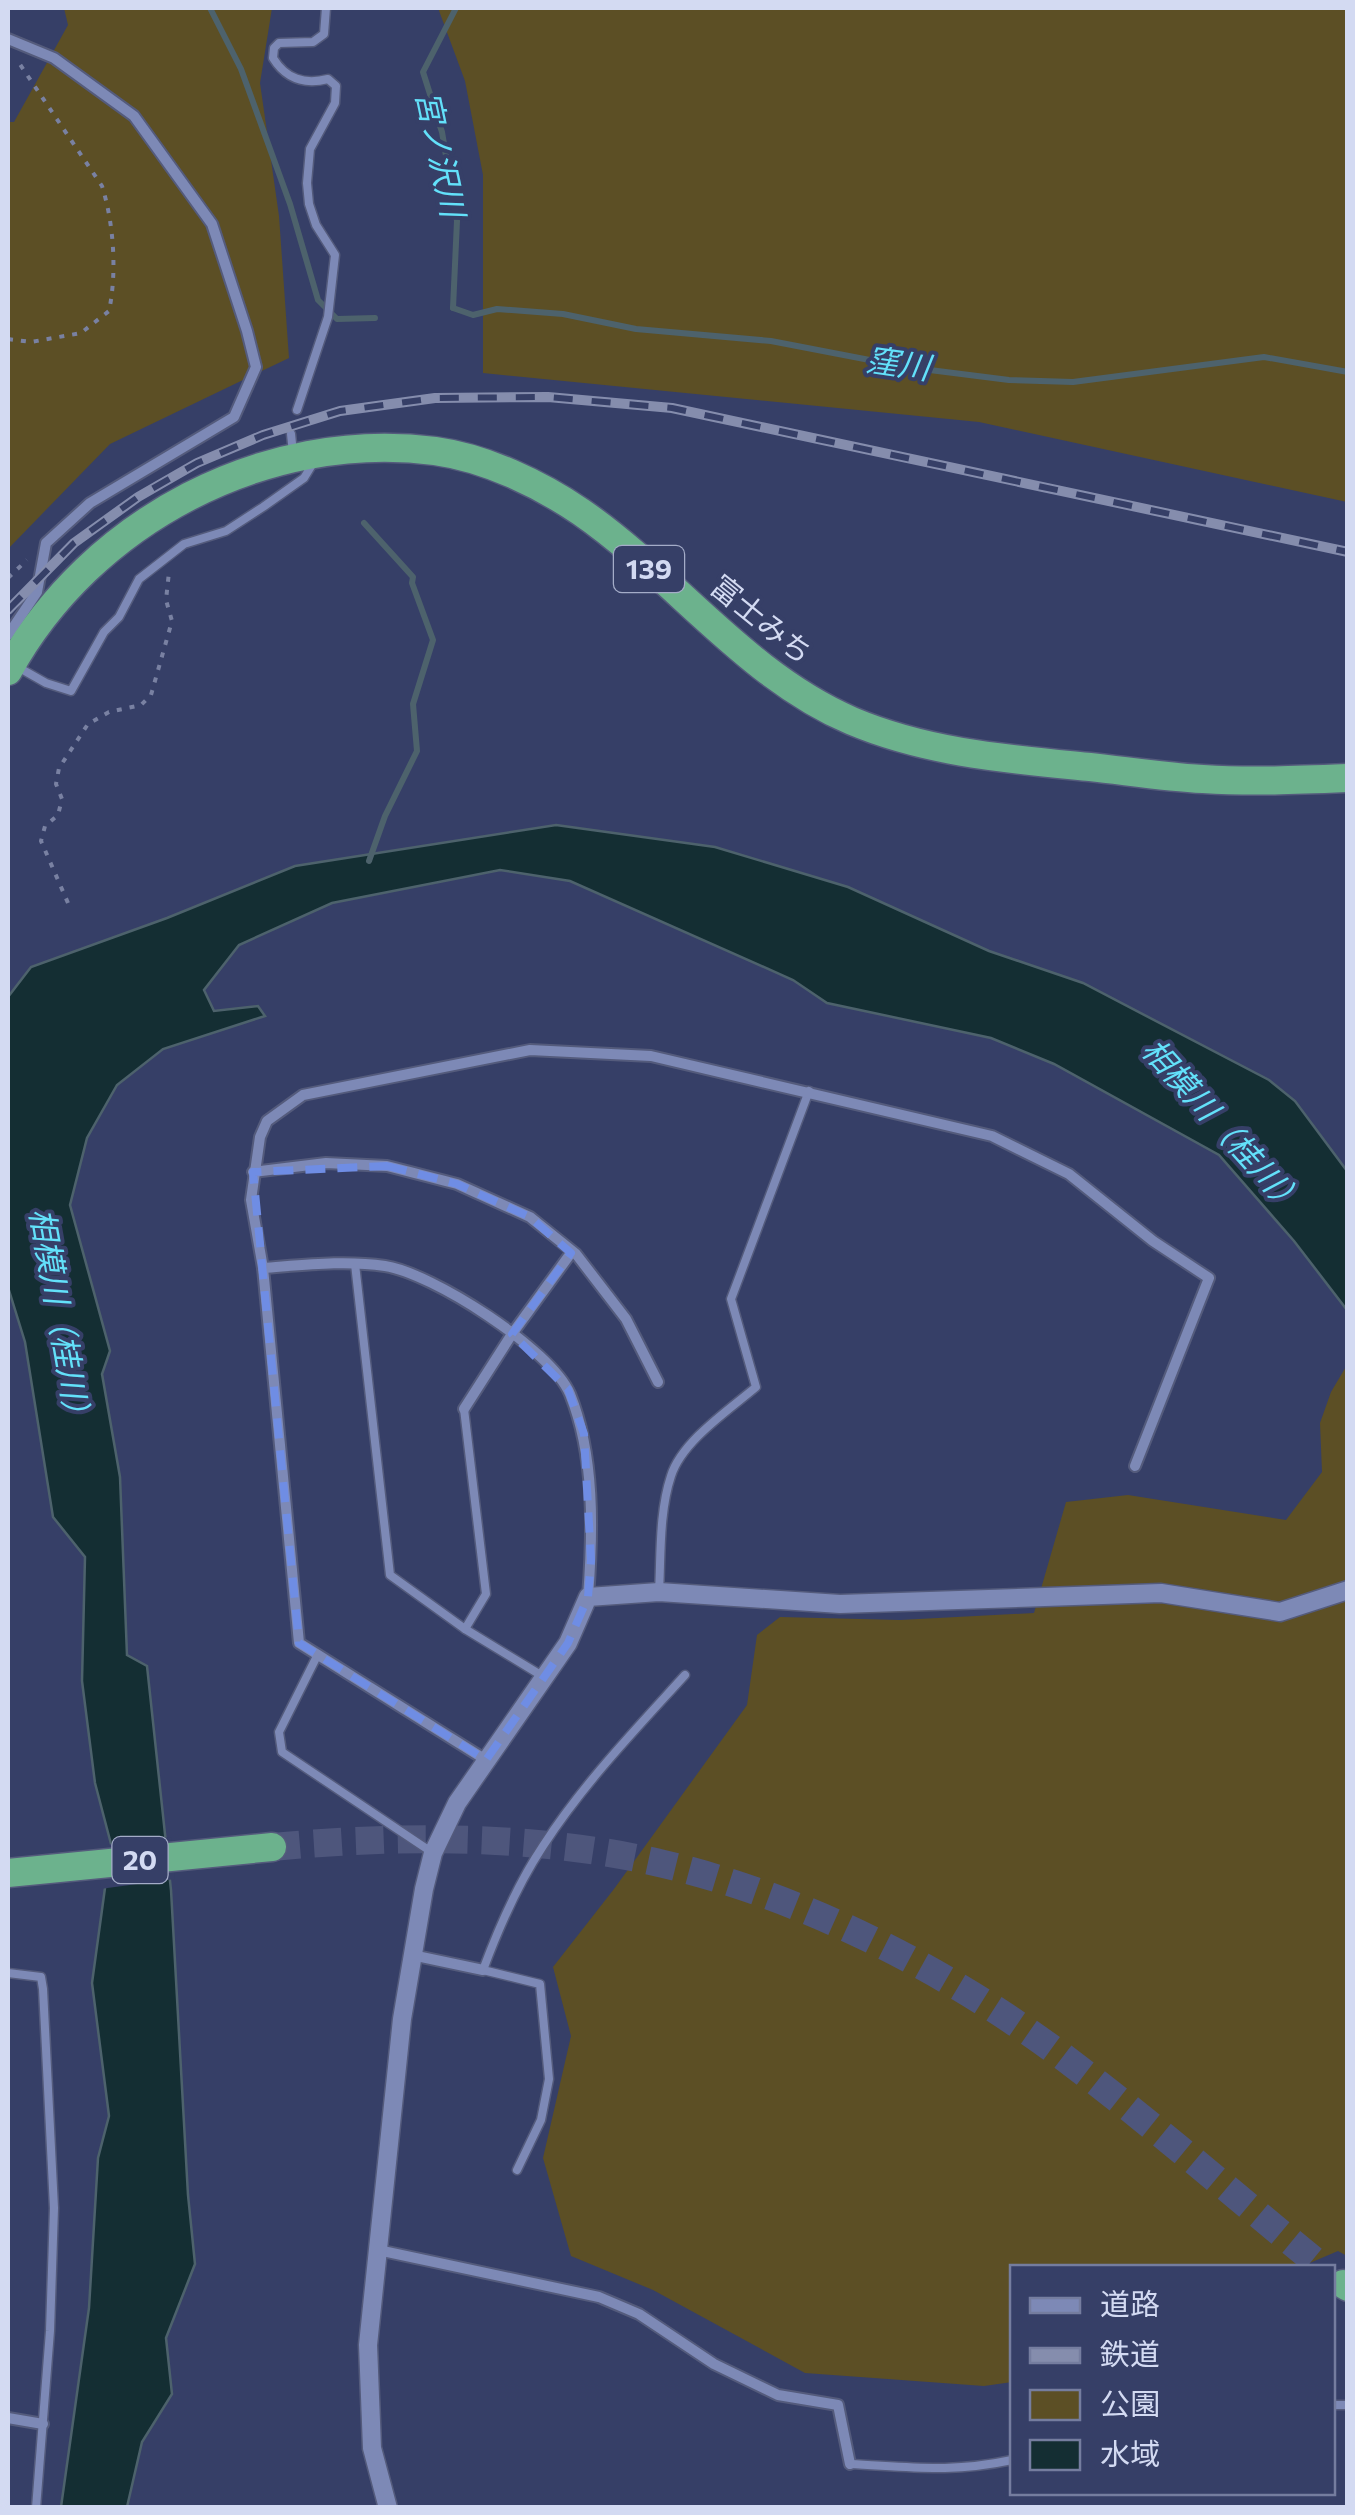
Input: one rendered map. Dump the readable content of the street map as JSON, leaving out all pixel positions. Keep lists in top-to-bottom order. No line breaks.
{"streets":{"highway":["139","富士みち","20"]},"water":["宮ノ沢川","窪川","相模川（桂川）"],"legend":["道路","鉄道","公園","水域"]}
